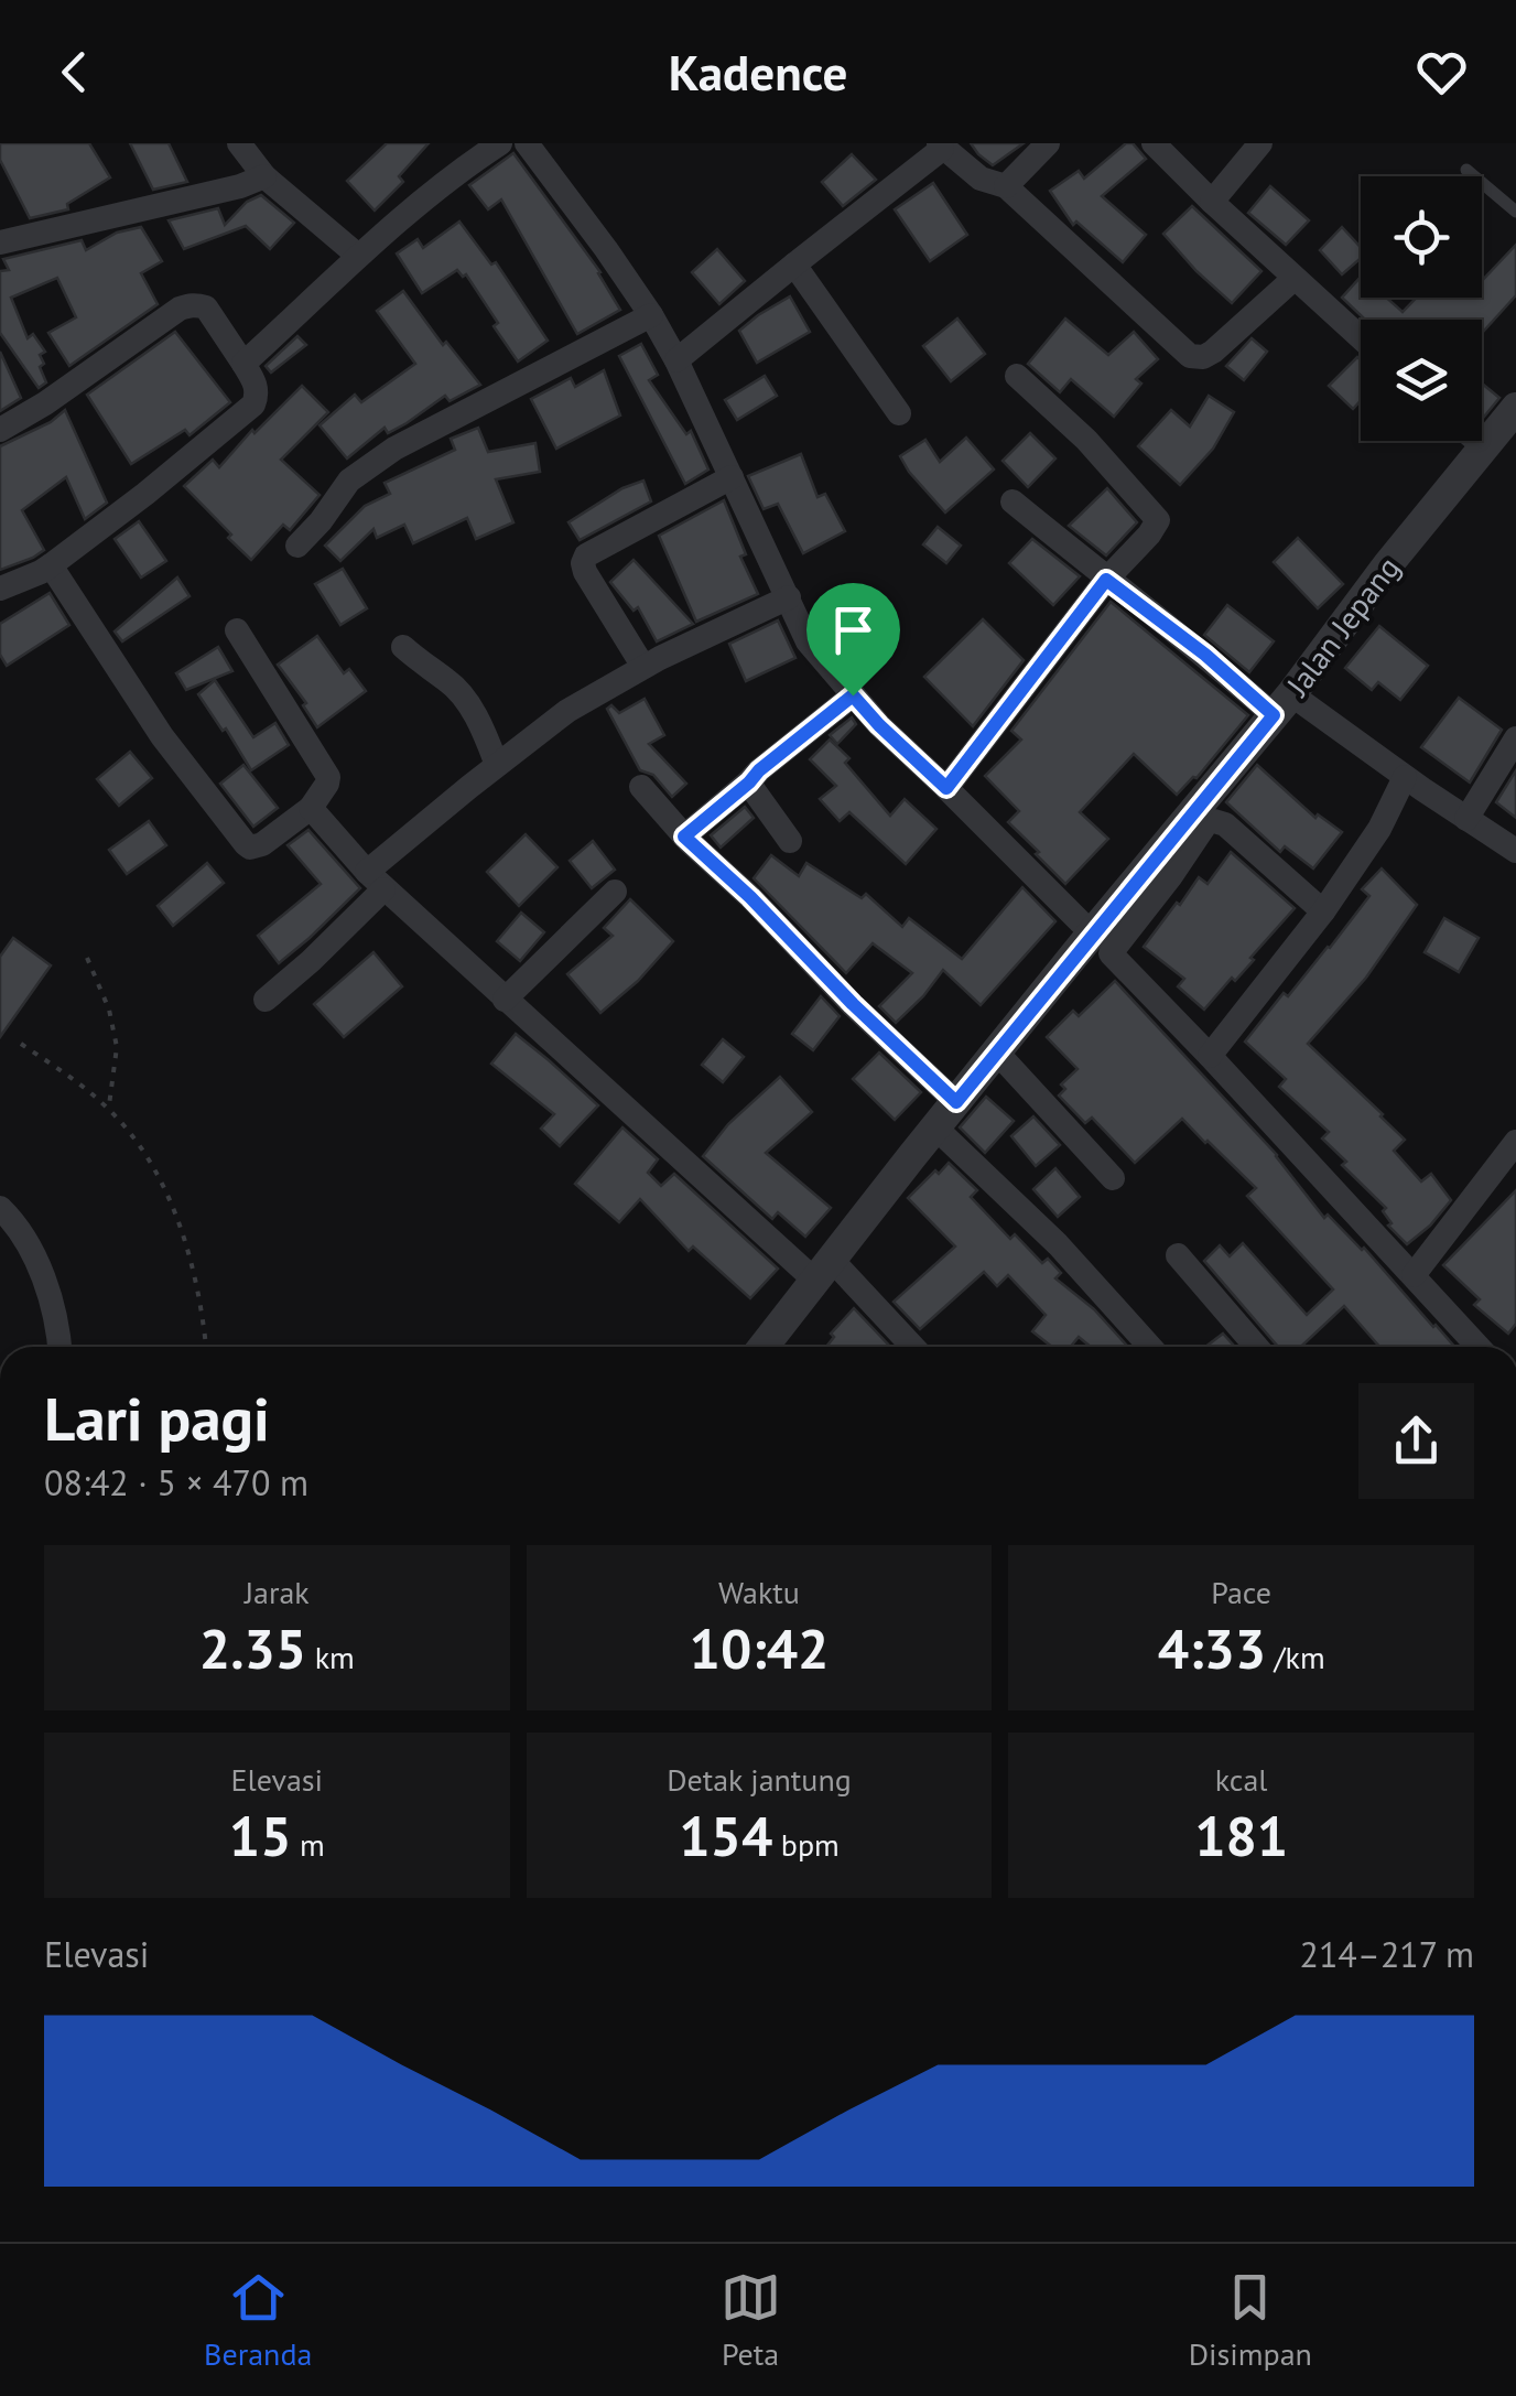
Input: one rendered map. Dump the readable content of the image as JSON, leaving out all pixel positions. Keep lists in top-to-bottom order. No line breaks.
{"streets":{"street":["Jalan Jepang"]},"page":{"header":"Kadence","heading":["Lari pagi","08:42 · 5 × 470 m"],"stats":[["Jarak","2.35 km"],["Waktu","10:42"],["Pace","4:33 /km"],["Elevasi","15 m"],["Detak jantung","154 bpm"],["kcal","181"]],"chart":["Elevasi","214–217 m"],"tabs":["Beranda","Peta","Disimpan"]}}
